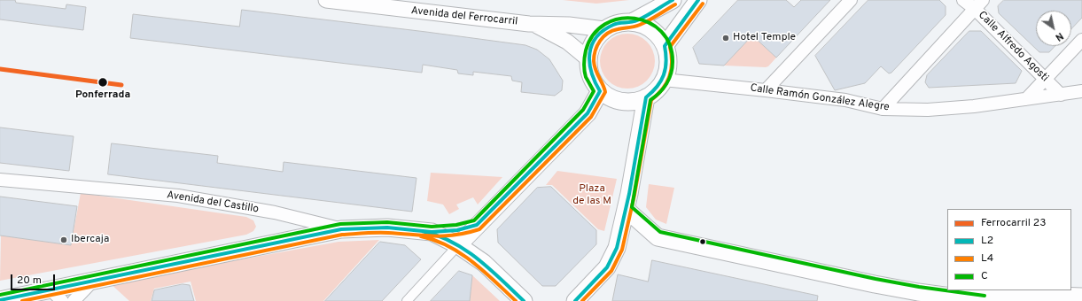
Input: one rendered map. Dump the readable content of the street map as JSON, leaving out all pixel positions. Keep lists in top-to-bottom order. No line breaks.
{"streets":{"main road":["Avenida del Castillo"],"street":["Avenida del Ferrocarril","Calle Alfredo Agosti","Calle Ramón González Alegre"]},"crossings":[["Avenida del Ferrocarril","Calle Ramón González Alegre"],["Calle Alfredo Agosti","Calle Ramón González Alegre"]],"parks":["Plaza de las M"],"places":["Hotel Temple","Ponferrada","Ibercaja"],"lines":["transit line L2","transit line L4","transit line C","rail line 23"],"legend":["Ferrocarril 23","L2","L4","C"],"scale_bar":"20 m","north":"bottom right"}
